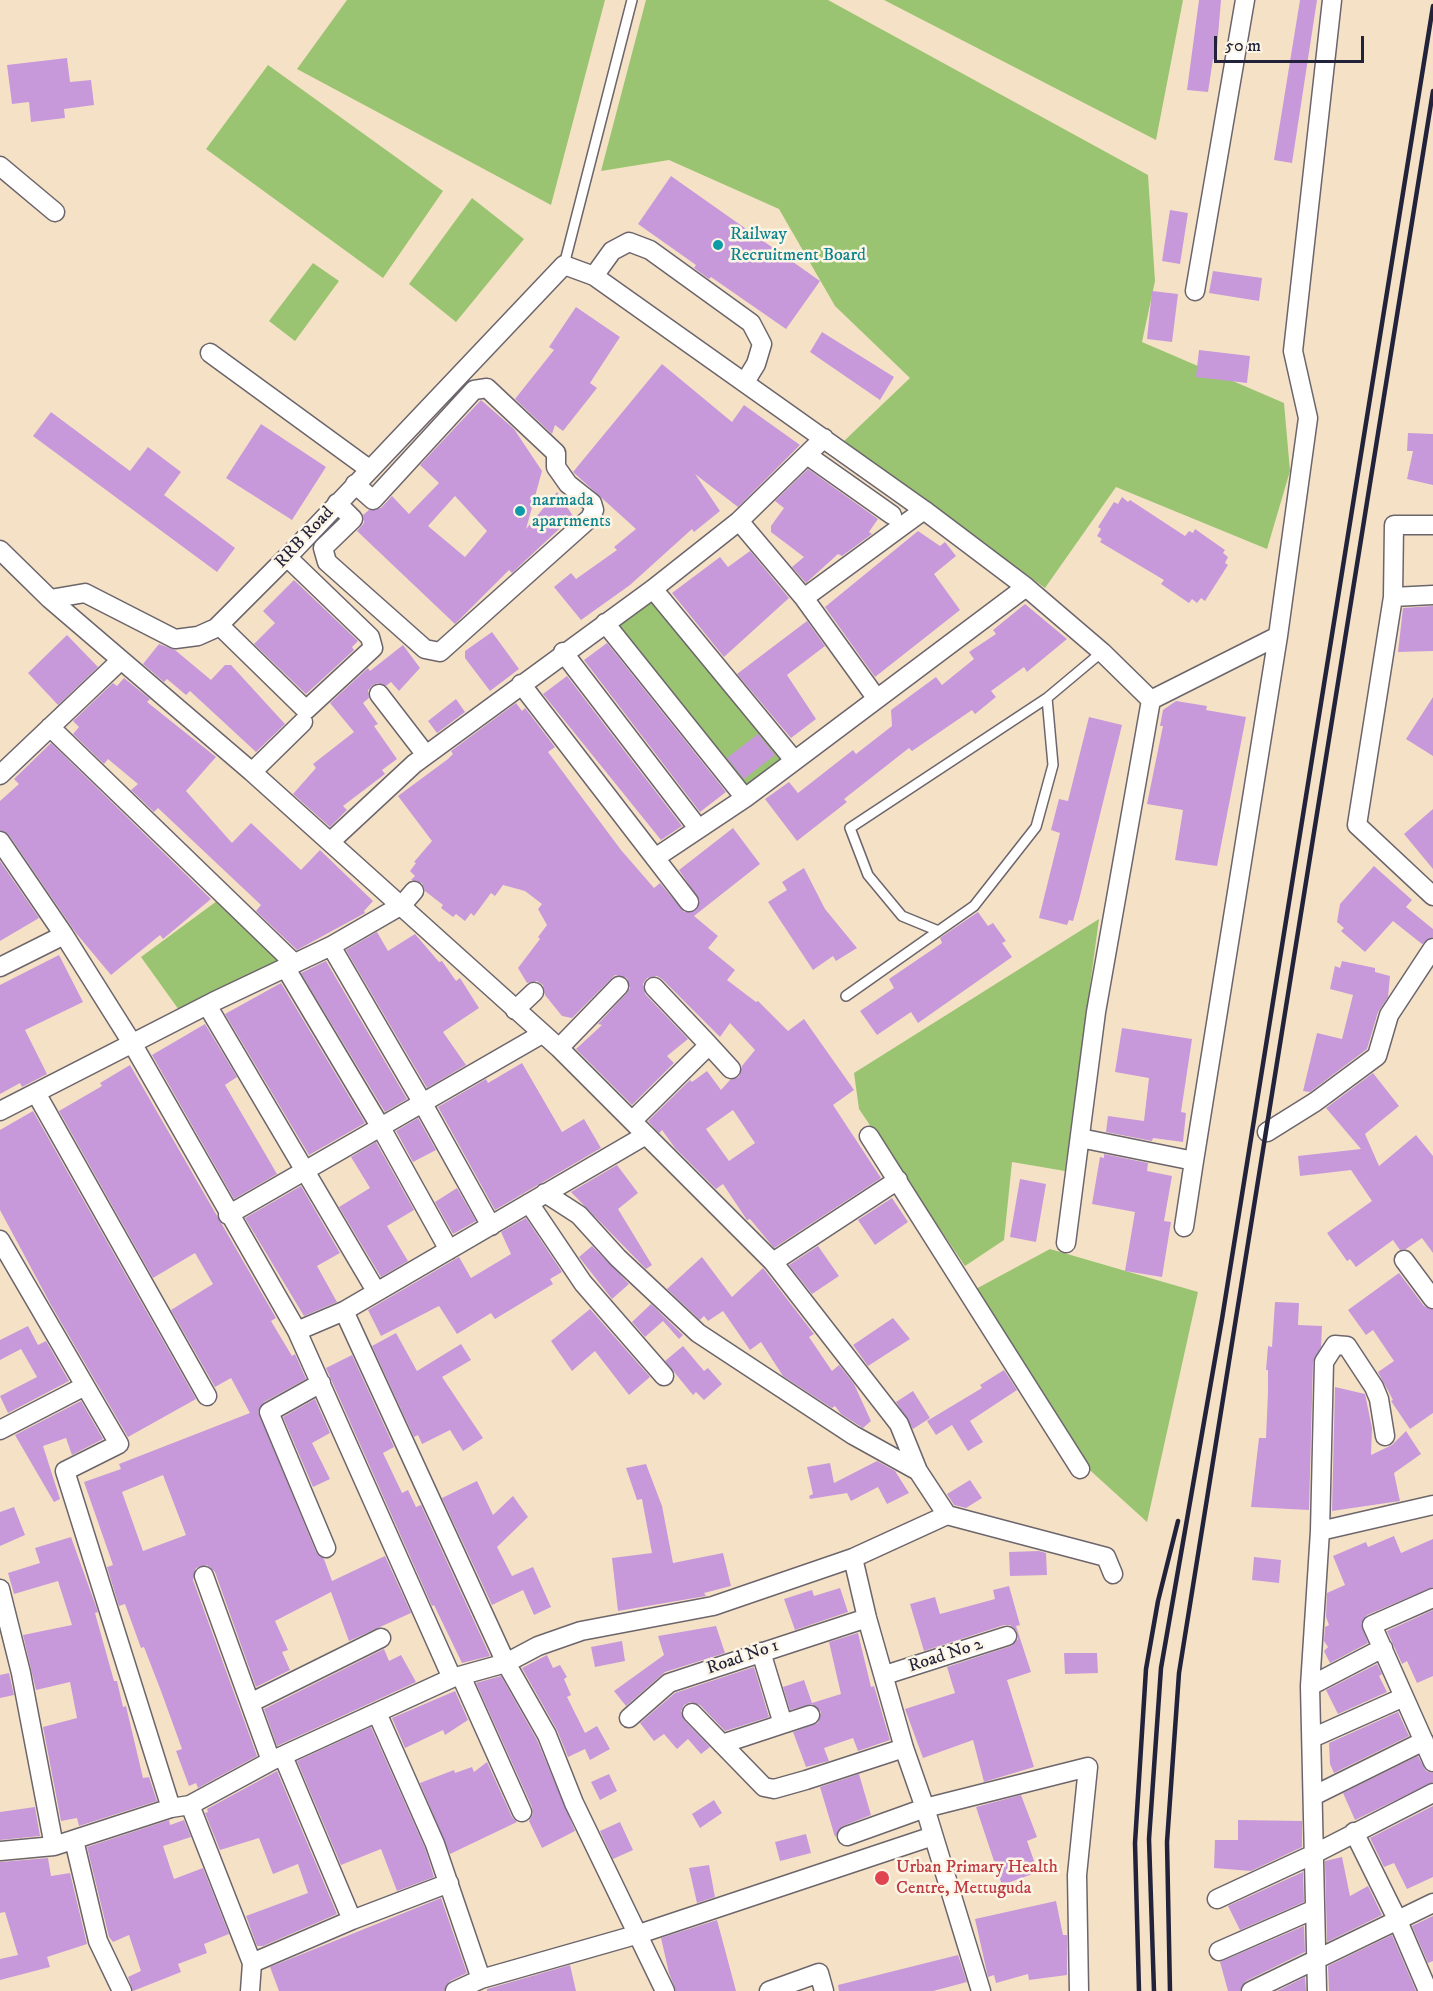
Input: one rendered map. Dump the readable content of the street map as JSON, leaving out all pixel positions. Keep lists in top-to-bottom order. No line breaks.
{"streets":{"street":["RRB Road","Road No 2","Road No 1"]},"places":["Railway Recruitment Board","narmada apartments","Urban Primary Health Centre, Mettuguda"],"scale_bar":"50 m"}
